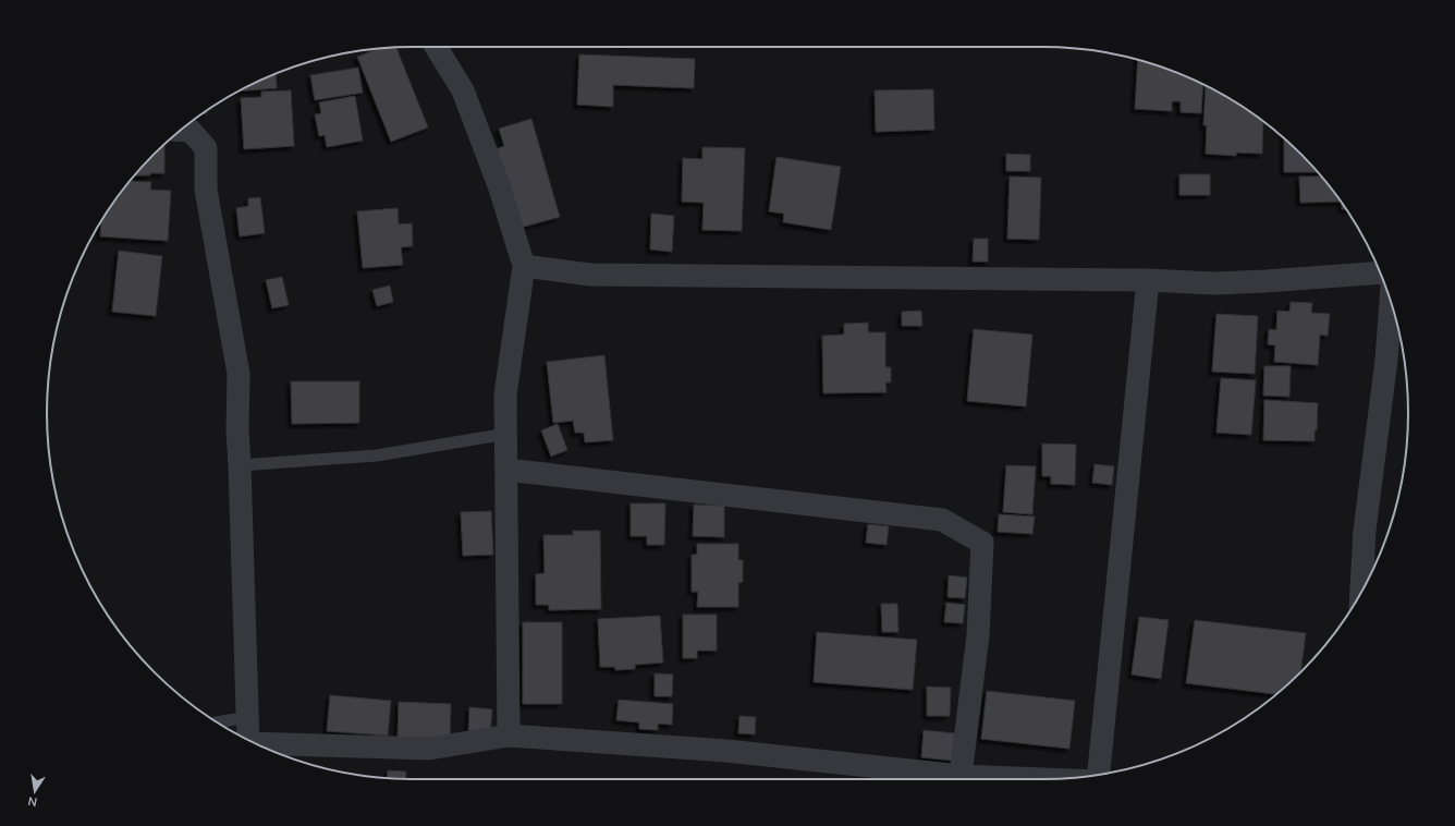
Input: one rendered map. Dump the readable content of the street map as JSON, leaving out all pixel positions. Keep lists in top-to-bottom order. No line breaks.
{"north":"bottom"}
